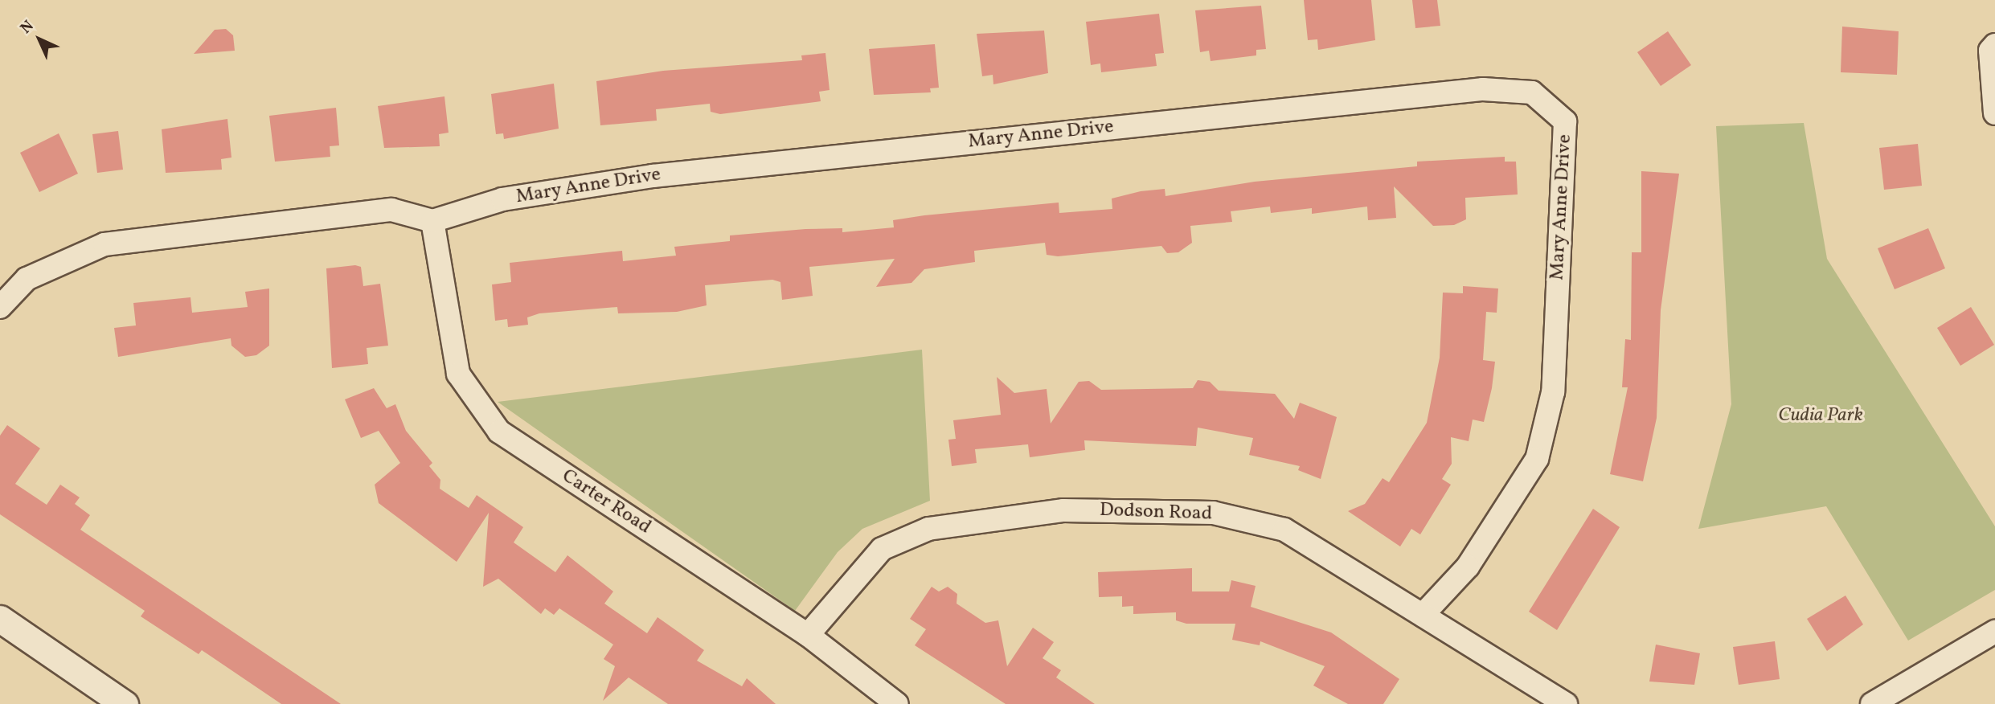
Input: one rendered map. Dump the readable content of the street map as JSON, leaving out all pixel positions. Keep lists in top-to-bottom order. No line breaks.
{"streets":{"street":["Mary Anne Drive","Carter Road","Dodson Road"]},"crossings":[["Mary Anne Drive","Carter Road"],["Mary Anne Drive","Dodson Road"],["Carter Road","Dodson Road"]],"parks":["Cudia Park"],"north":"top left"}
